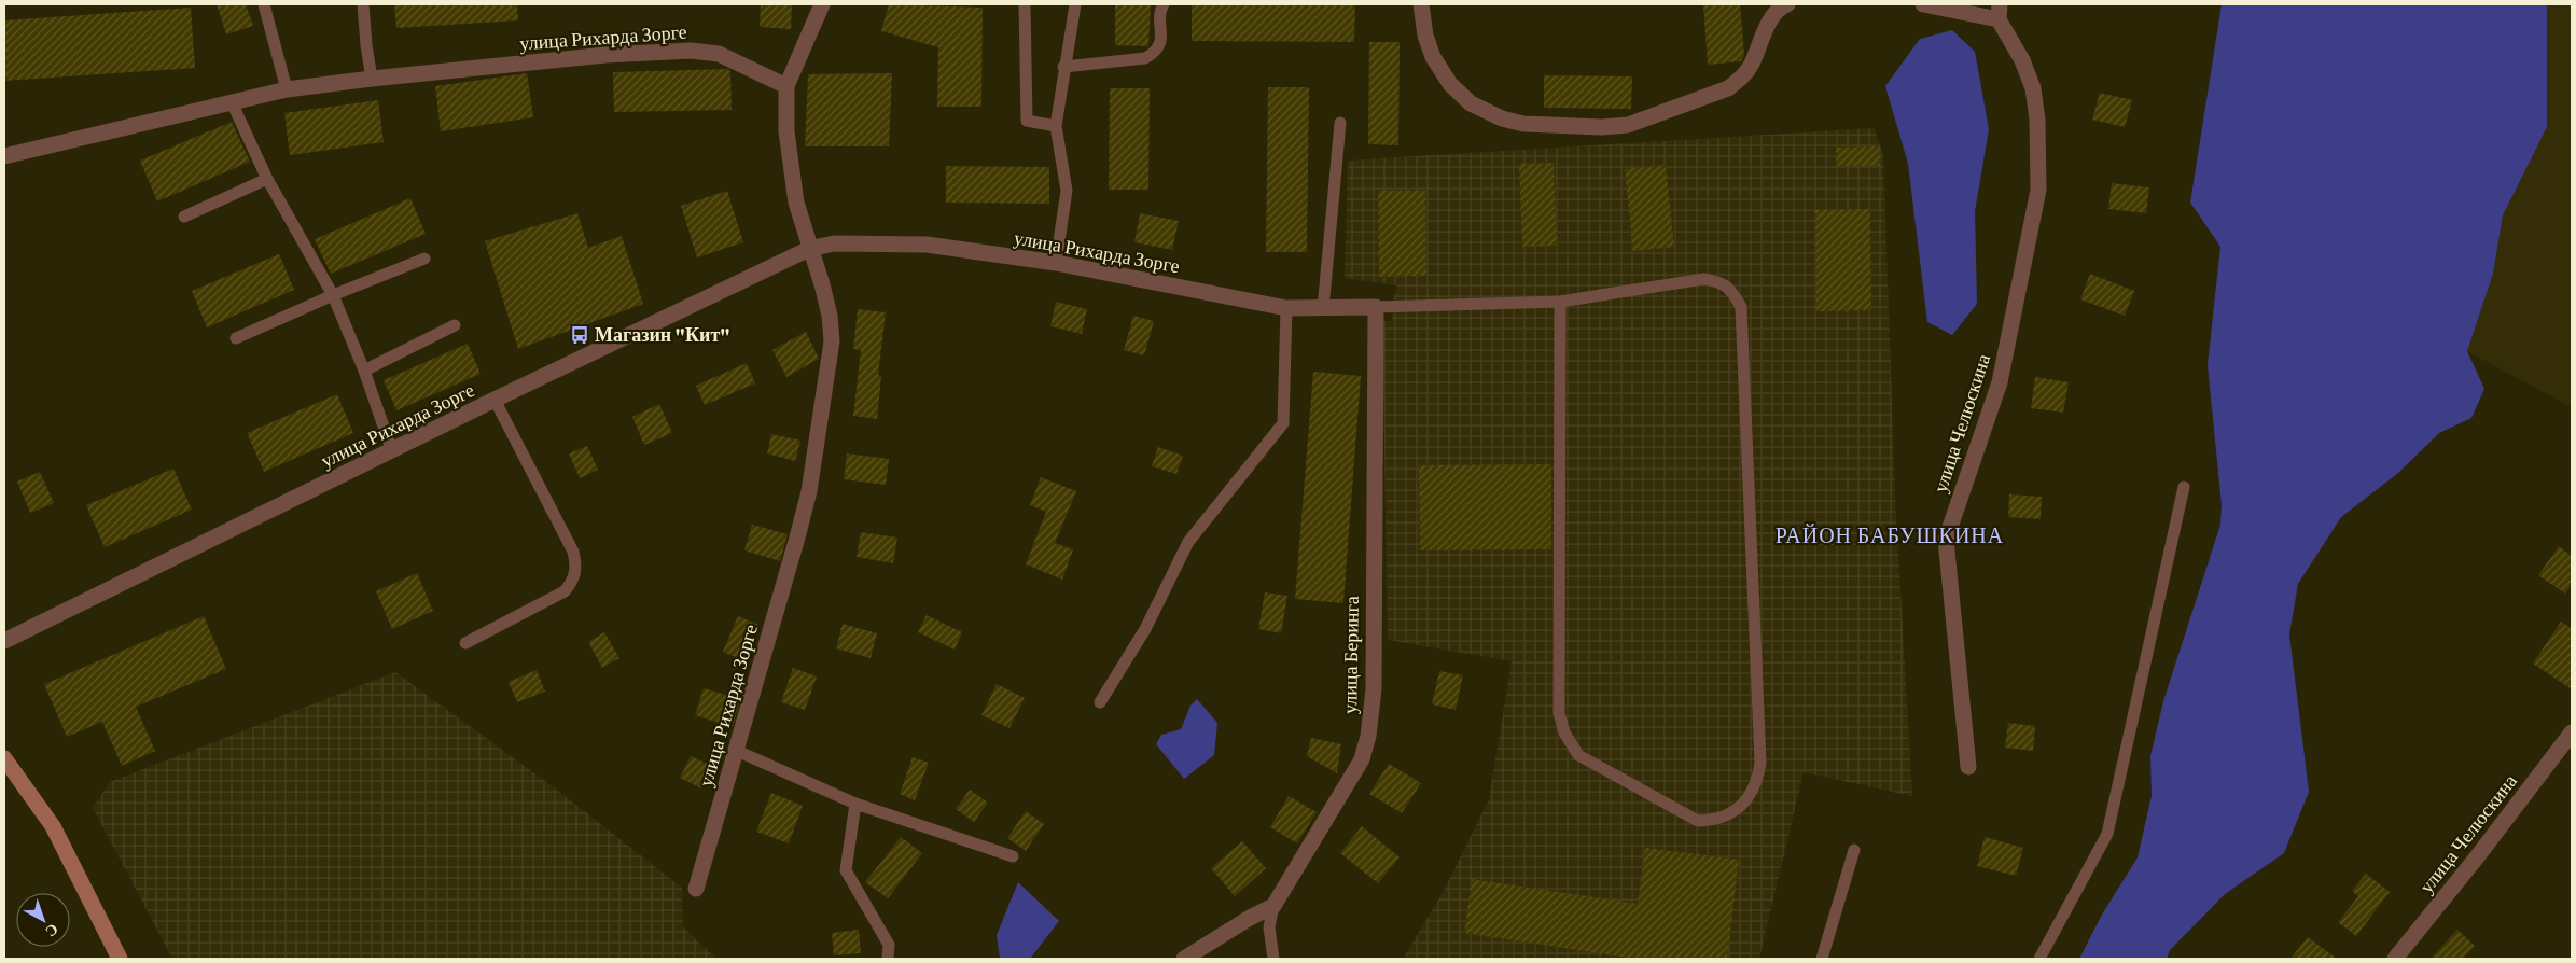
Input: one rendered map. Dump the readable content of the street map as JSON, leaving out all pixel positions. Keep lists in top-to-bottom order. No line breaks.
{"streets":{"street":["улица Рихарда Зорге","улица Челюскина","улица Беринга"]},"crossings":[["улица Рихарда Зорге","улица Беринга"]],"districts":["РАЙОН БАБУШКИНА"],"places":{"bus stop":["Магазин \"Кит\""]},"north":"bottom right"}
